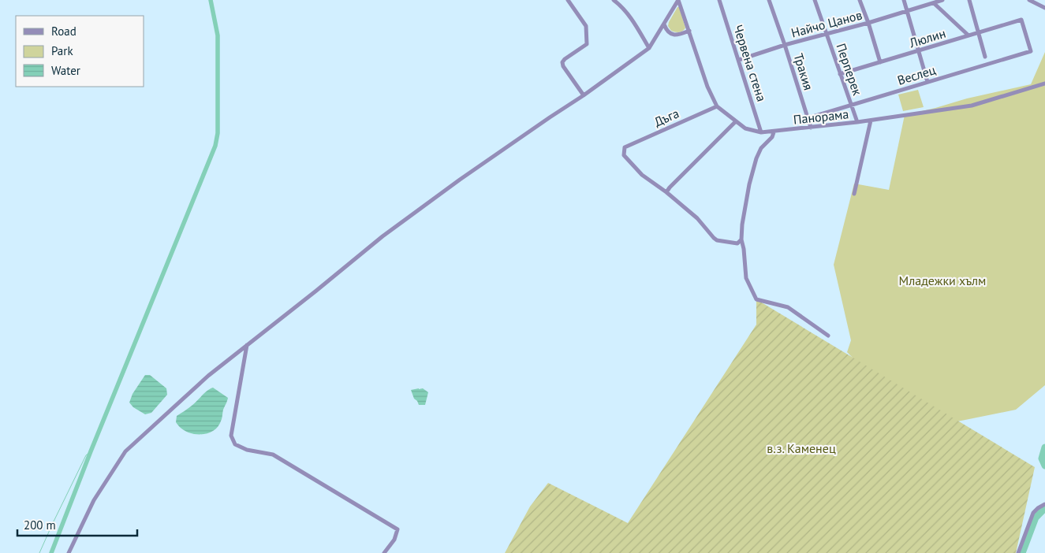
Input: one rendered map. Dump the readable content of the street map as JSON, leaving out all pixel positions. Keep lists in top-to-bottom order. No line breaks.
{"streets":{"street":["Найчо Цанов","Люлин","Червена стена","Перперек","Тракия","Веслец","Панорама","Дъга"]},"crossings":[["Найчо Цанов","Червена стена"],["Найчо Цанов","Перперек"],["Найчо Цанов","Тракия"],["Люлин","Перперек"],["Люлин","Веслец"],["Червена стена","Панорама"],["Перперек","Веслец"],["Перперек","Панорама"],["Тракия","Веслец"],["Тракия","Панорама"],["Панорама","Дъга"]],"parks":["Младежки хълм","в.з. Каменец"],"legend":["Road","Park","Water"],"scale_bar":"200 m"}
